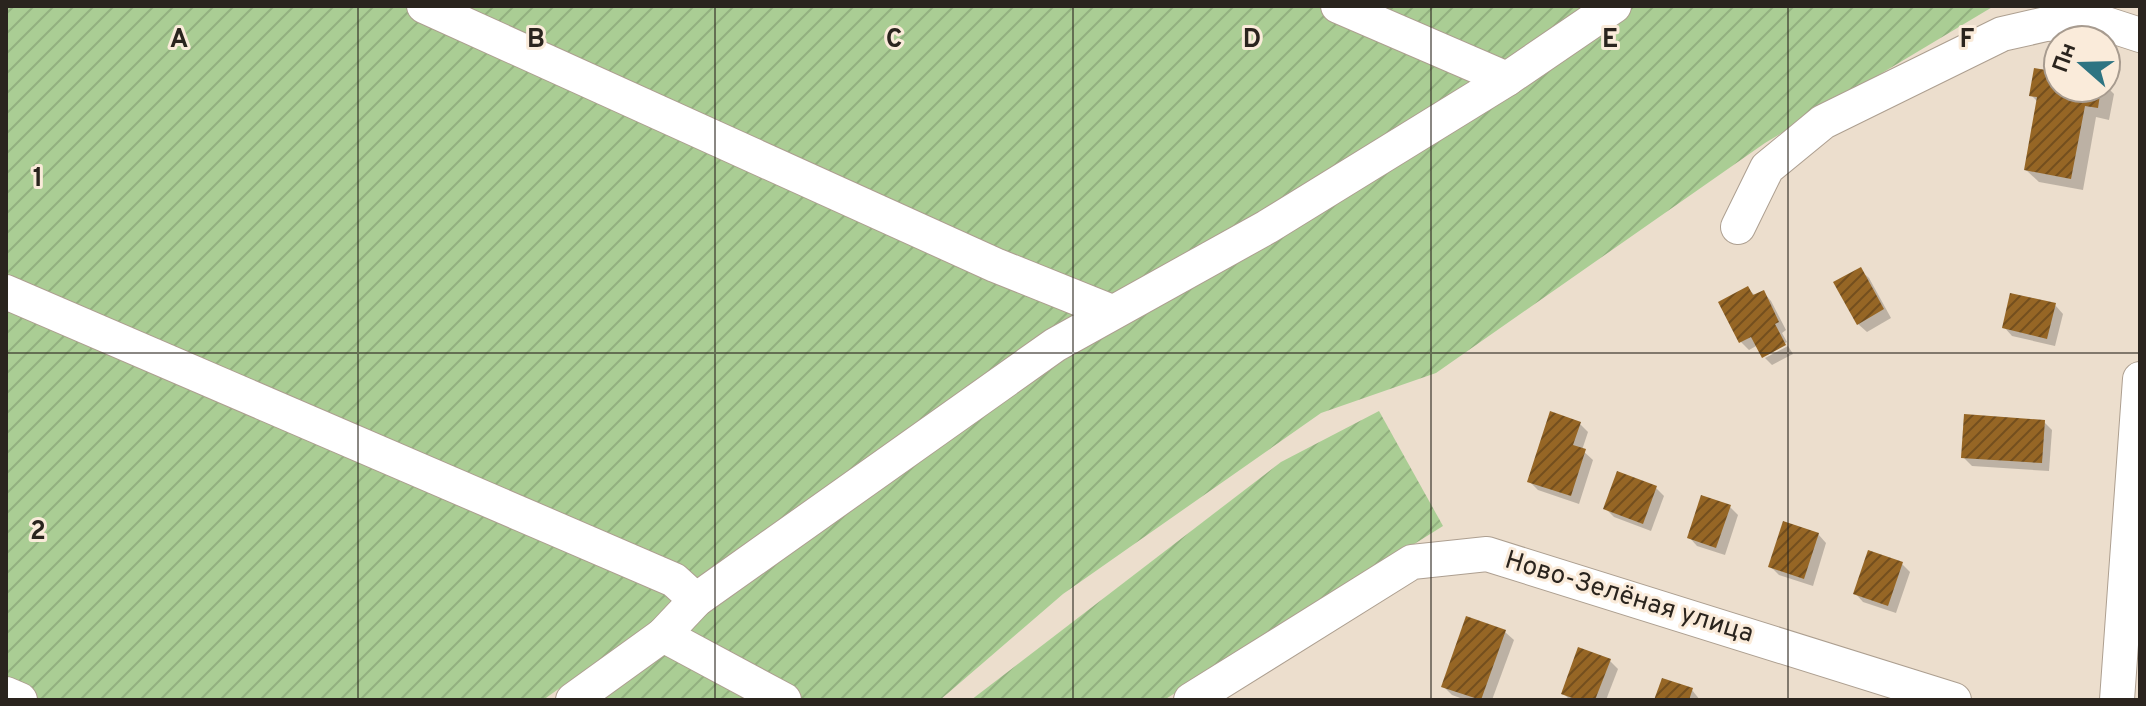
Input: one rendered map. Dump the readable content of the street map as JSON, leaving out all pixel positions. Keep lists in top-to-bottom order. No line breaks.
{"streets":{"street":["Ново-Зелёная улица"]},"north":"left","grid":{"columns":["A","B","C","D","E","F"],"rows":["1","2"]}}
